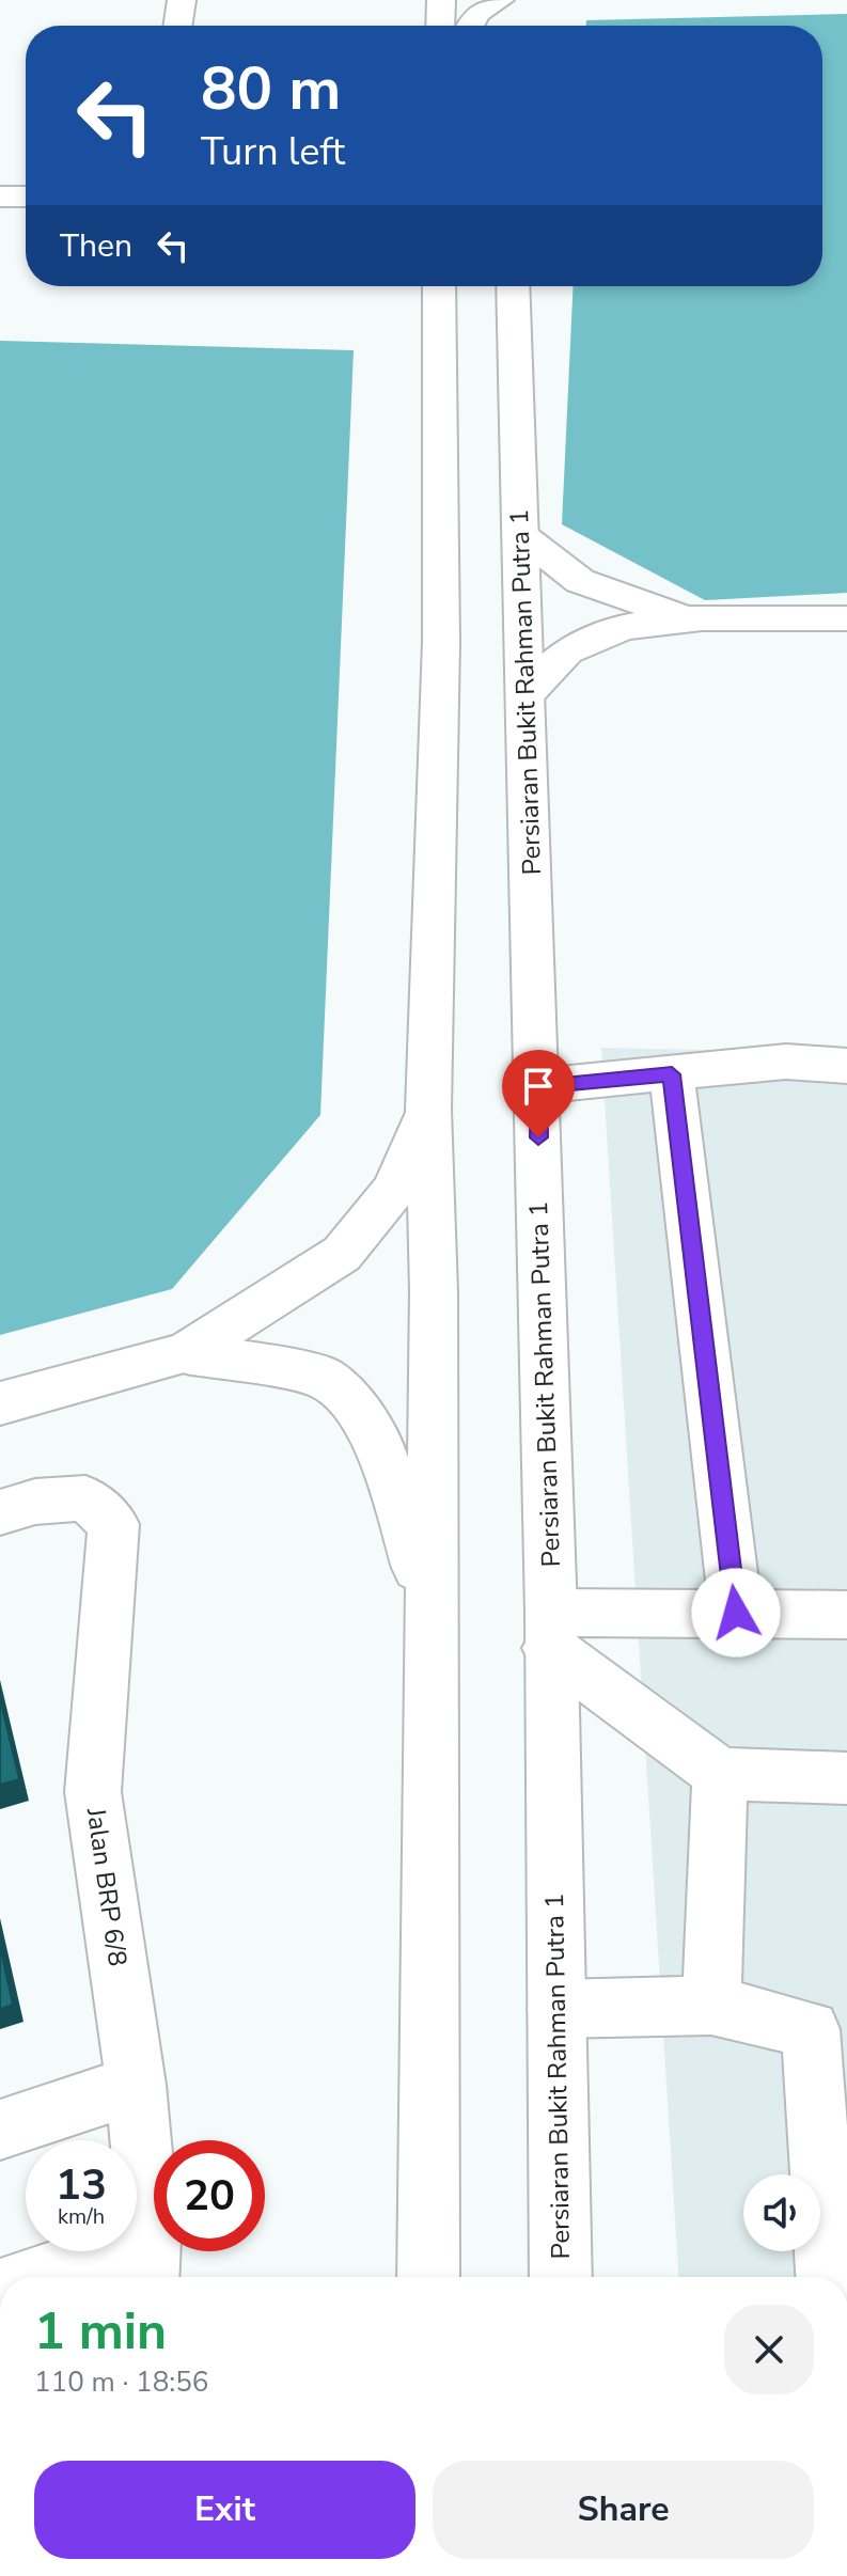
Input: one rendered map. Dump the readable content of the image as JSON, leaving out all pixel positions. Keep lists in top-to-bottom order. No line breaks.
{"streets":{"main road":["Persiaran Bukit Rahman Putra 1","Jalan BRP 6/8"]},"page":{"turn":["80 m","Turn left"],"then":"Then","speed":"13 km/h","limit":"20","heading":["1 min","110 m · 18:56"],"buttons":["Exit","Share"]}}
